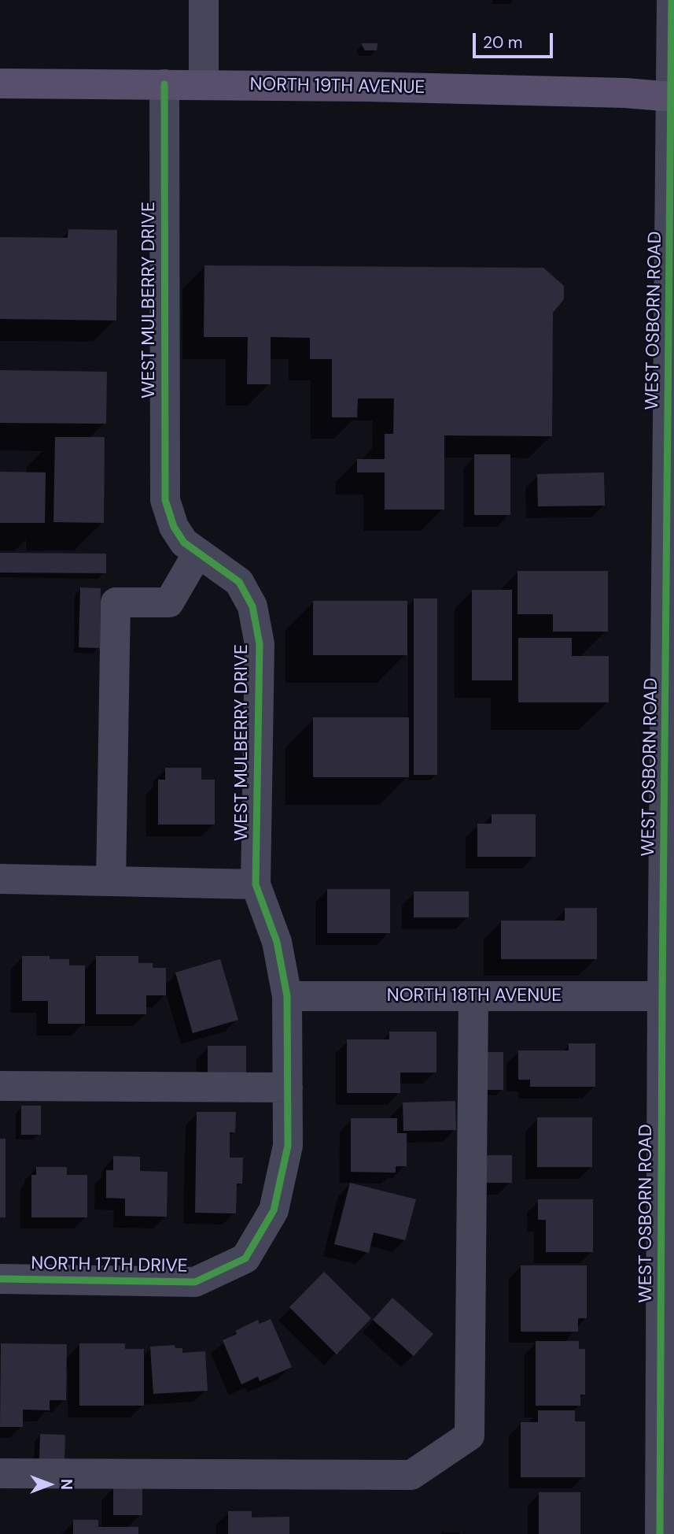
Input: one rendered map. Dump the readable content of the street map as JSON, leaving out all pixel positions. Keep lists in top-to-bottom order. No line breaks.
{"streets":{"main road":["NORTH 19TH AVENUE"],"street":["WEST MULBERRY DRIVE","WEST OSBORN ROAD","NORTH 18TH AVENUE","NORTH 17TH DRIVE"]},"crossings":[["NORTH 19TH AVENUE","WEST MULBERRY DRIVE"],["NORTH 19TH AVENUE","WEST OSBORN ROAD"],["WEST MULBERRY DRIVE","NORTH 18TH AVENUE"],["WEST MULBERRY DRIVE","NORTH 17TH DRIVE"],["WEST OSBORN ROAD","NORTH 18TH AVENUE"]],"scale_bar":"20 m","north":"right"}
